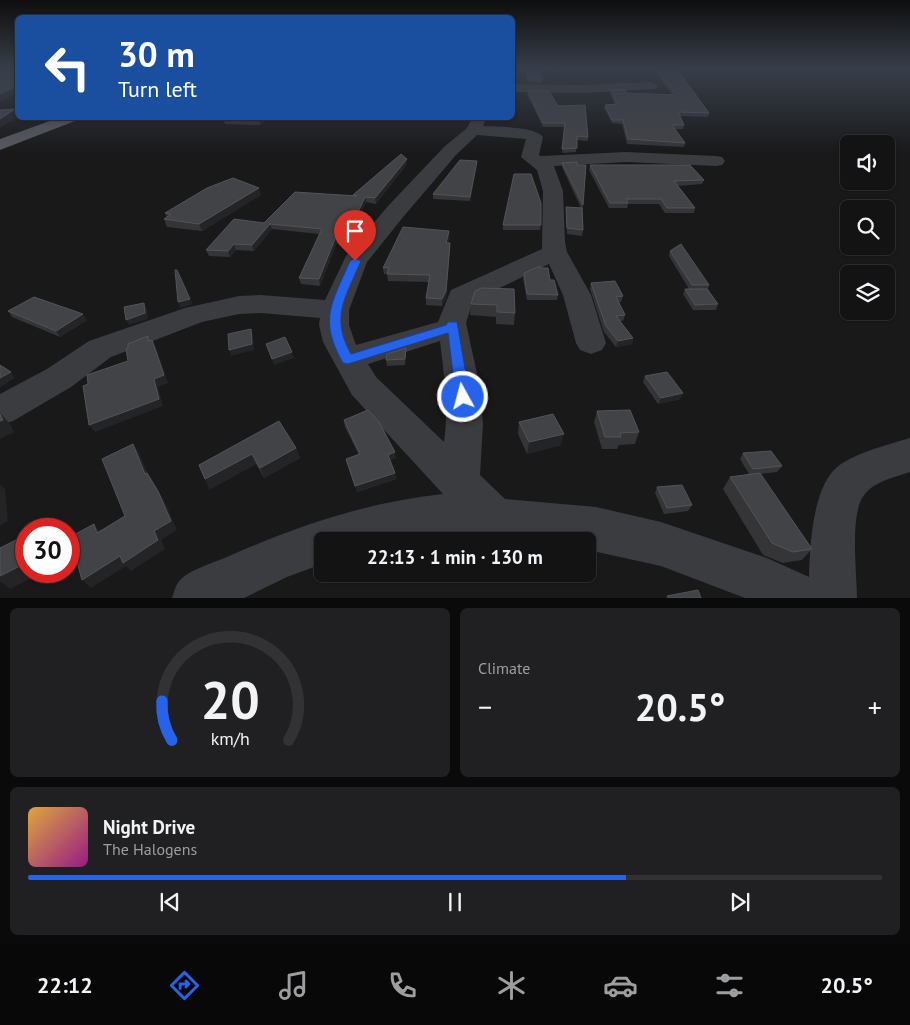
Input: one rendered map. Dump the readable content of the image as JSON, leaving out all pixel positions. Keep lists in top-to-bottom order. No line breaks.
{"page":{"turn":["30 m","Turn left"],"limit":"30","trip":"22:13 · 1 min · 130 m","tile":"Climate","heat":["−","20.5°","+"],"song":["Night Drive","The Halogens"],"tabs":["22:12","20.5°"],"gauge":["20","km/h"]}}
